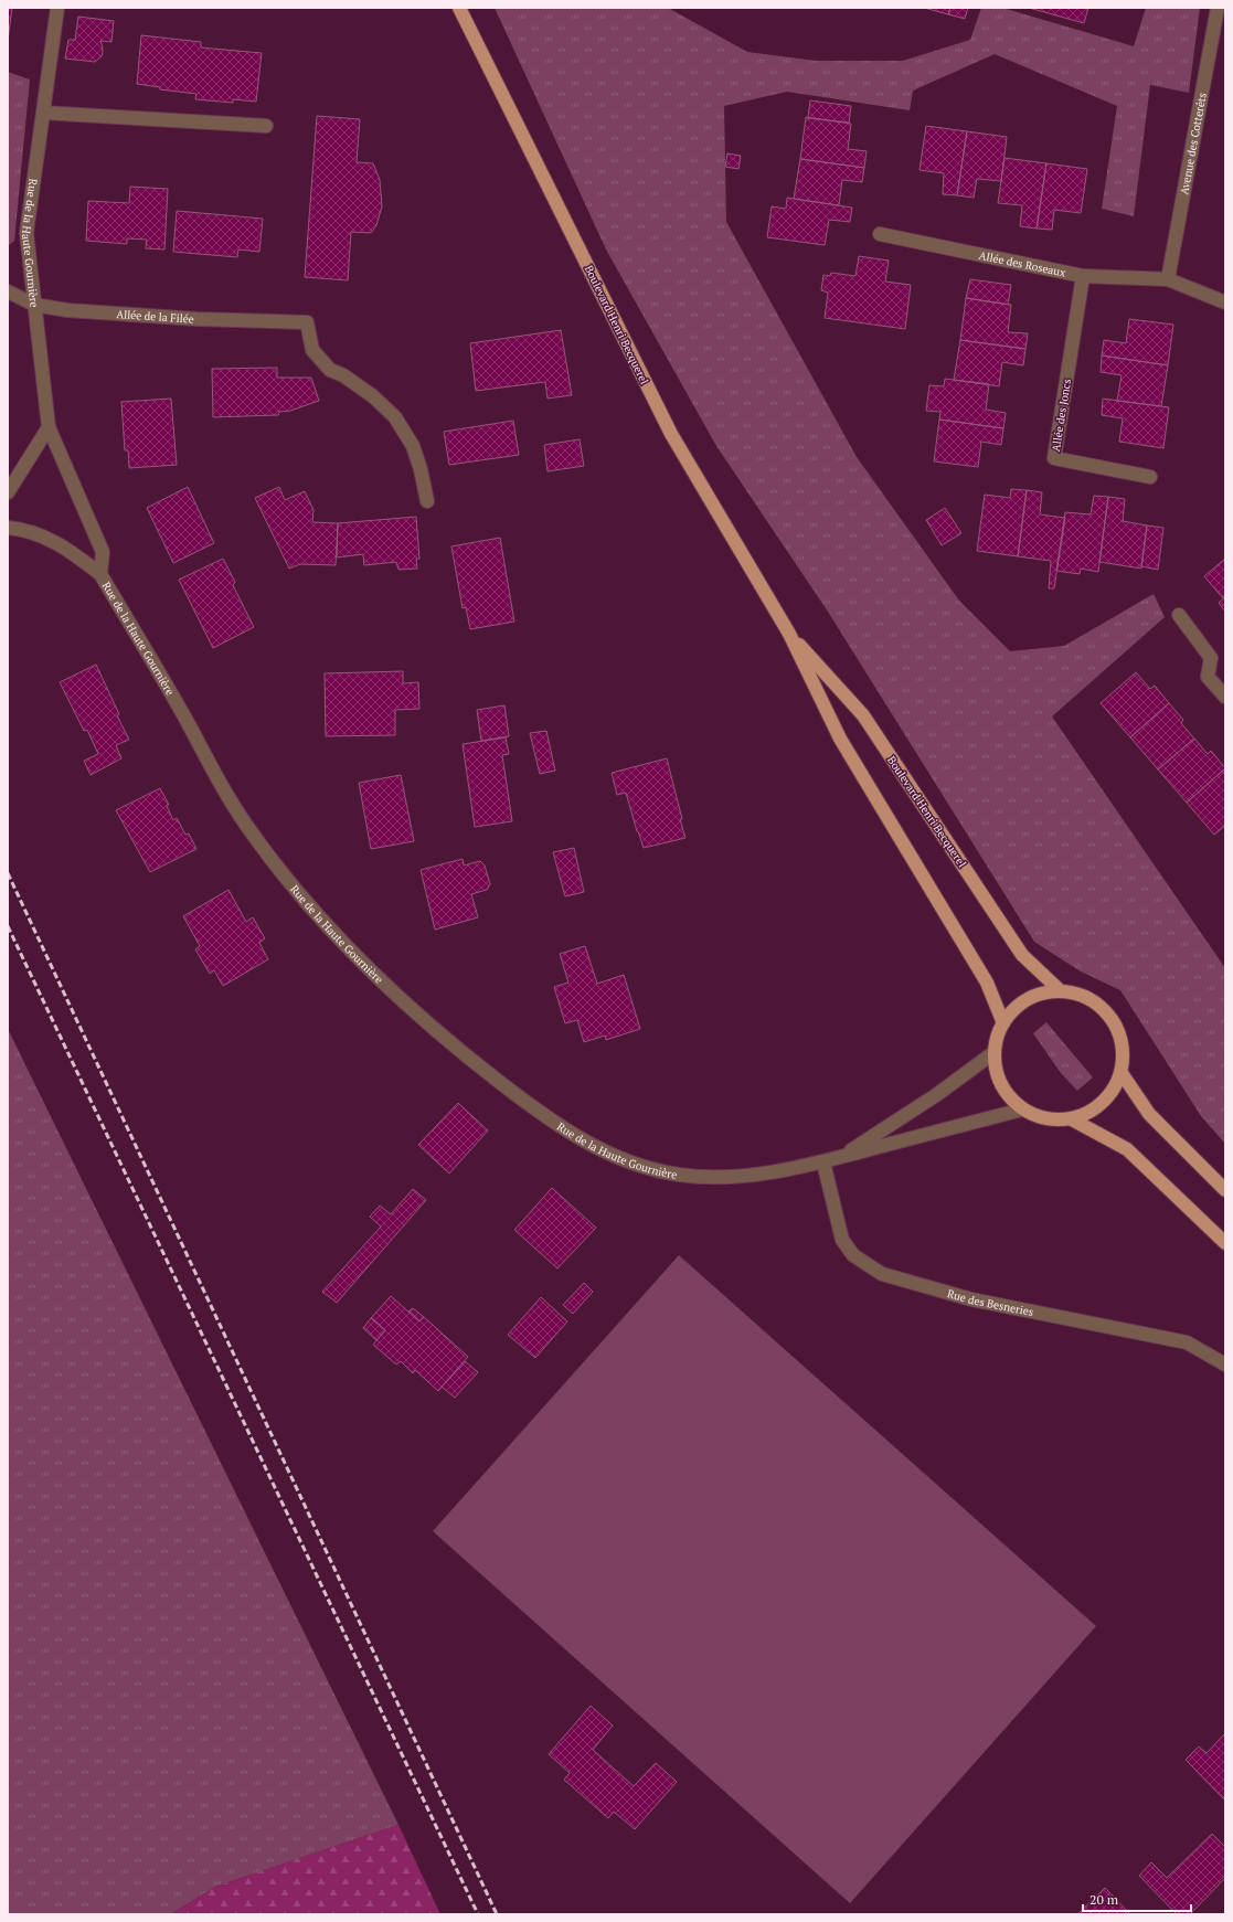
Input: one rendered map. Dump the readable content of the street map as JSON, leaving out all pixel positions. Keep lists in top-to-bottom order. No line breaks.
{"streets":{"main road":["Boulevard Henri Becquerel"],"street":["Avenue des Cotterêts","Rue de la Haute Gournière","Allée des Roseaux","Allée de la Filée","Allée des Joncs","Rue des Besneries"]},"crossings":[["Avenue des Cotterêts","Allée des Roseaux"],["Rue de la Haute Gournière","Allée de la Filée"],["Rue de la Haute Gournière","Boulevard Henri Becquerel"],["Rue de la Haute Gournière","Rue des Besneries"],["Allée des Roseaux","Allée des Joncs"]],"scale_bar":"20 m"}
